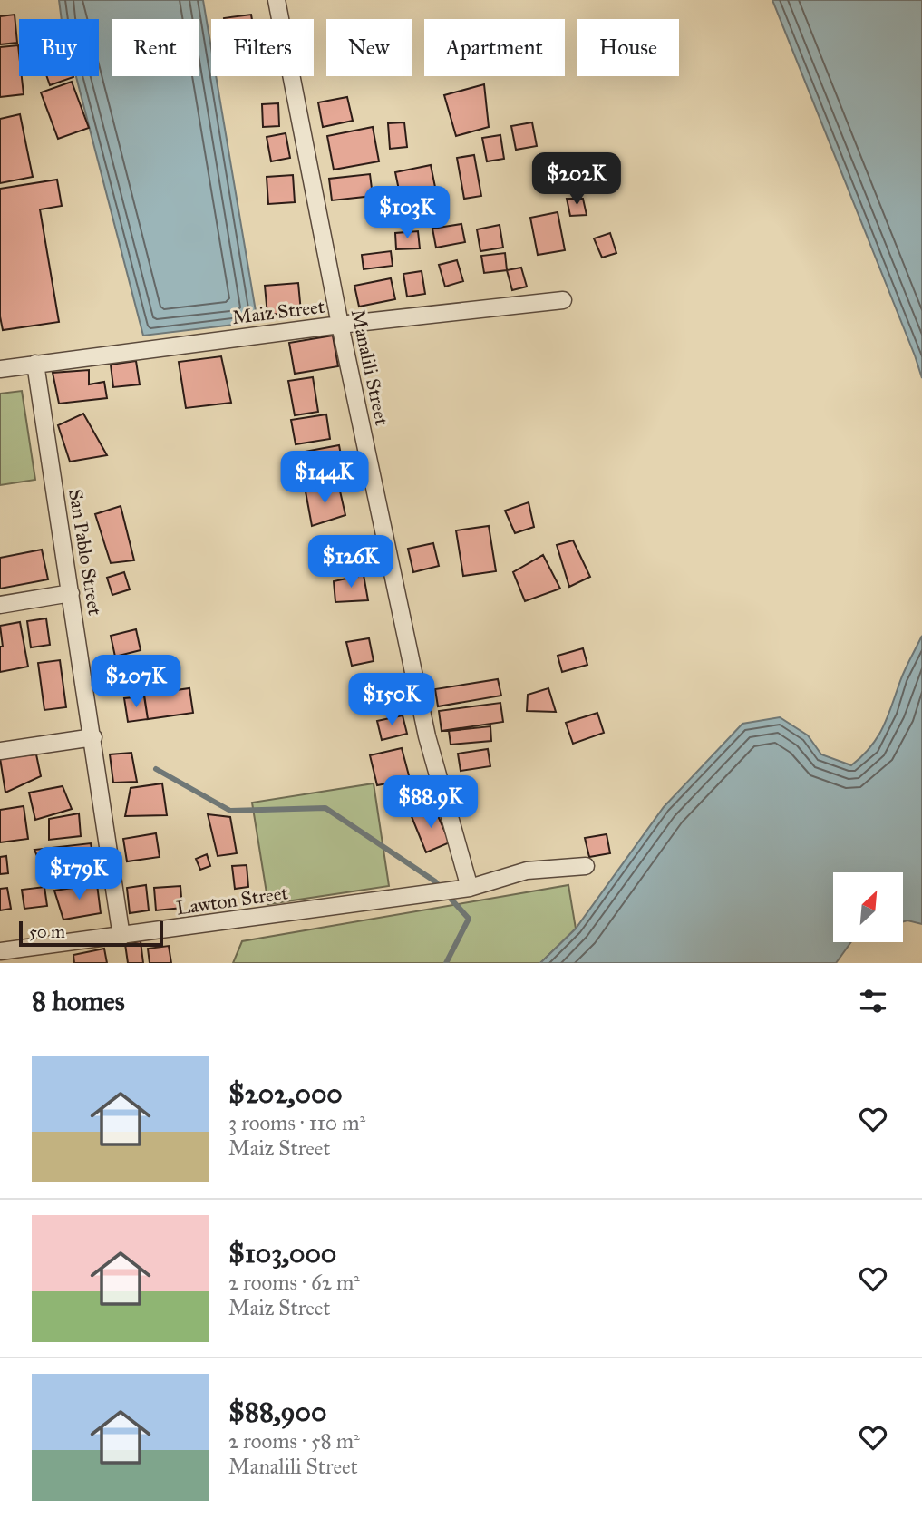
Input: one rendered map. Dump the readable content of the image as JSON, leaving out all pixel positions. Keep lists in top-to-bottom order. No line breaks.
{"streets":{"street":["Maiz Street","Manalili Street","San Pablo Street","Lawton Street"]},"crossings":[["Maiz Street","Manalili Street"],["Maiz Street","San Pablo Street"],["Manalili Street","Lawton Street"],["San Pablo Street","Lawton Street"]],"scale_bar":"50 m","north":"top right","page":{"chip":["Buy","Rent","Filters","New","Apartment","House"],"price":["$202K","$103K","$144K","$126K","$207K","$150K","$88.9K","$179K"],"scale":"50 m","heading":"8 homes","list":[{"name":"$202,000","note":"3 rooms · 110 m² · Maiz Street"},{"name":"$103,000","note":"2 rooms · 62 m² · Maiz Street"},{"name":"$88,900","note":"2 rooms · 58 m² · Manalili Street"}]}}
